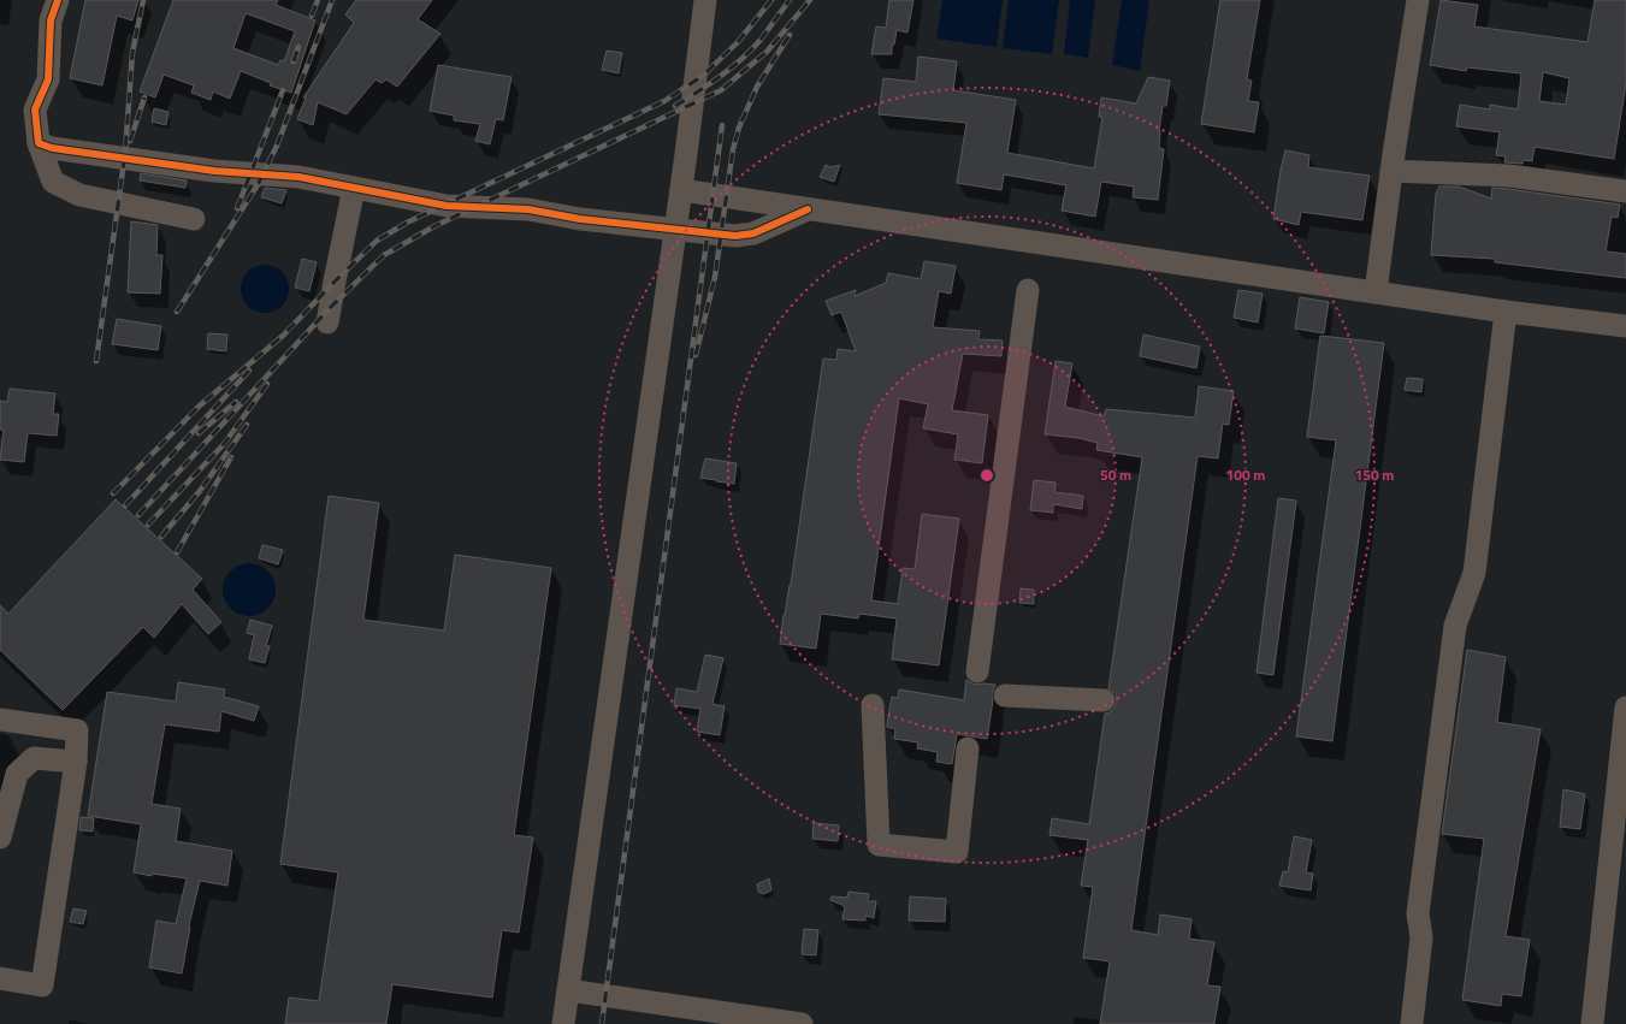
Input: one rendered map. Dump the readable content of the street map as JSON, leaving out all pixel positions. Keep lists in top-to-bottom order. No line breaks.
{"rings":["50 m","100 m","150 m"]}
